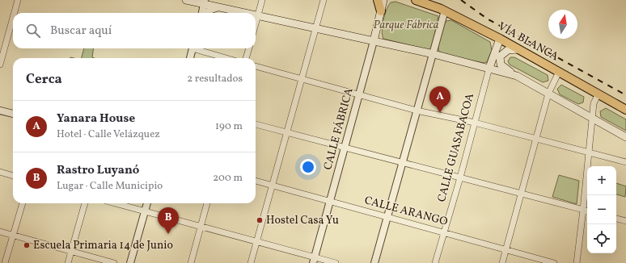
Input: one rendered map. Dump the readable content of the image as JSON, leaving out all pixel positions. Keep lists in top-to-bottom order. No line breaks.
{"streets":{"main road":["VÍA BLANCA","CALLE FÁBRICA","CALLE GUASABACOA"],"street":["CALLE ARANGO"]},"crossings":[["VÍA BLANCA","CALLE GUASABACOA"],["CALLE FÁBRICA","CALLE ARANGO"],["CALLE GUASABACOA","CALLE ARANGO"]],"parks":["Parque Fábrica"],"places":["Hostel Casa Yu","Escuela Primaria 14 de Junio"],"north":"top","page":{"search":"Buscar aquí","heading":["Cerca","2 resultados"],"pins":["A","B"],"list":[{"mark":"A","name":"Yanara House","note":"Hotel · Calle Velázquez","value":"190 m"},{"mark":"B","name":"Rastro Luyanó","note":"Lugar · Calle Municipio","value":"200 m"}],"map_buttons":["+","−"]}}
